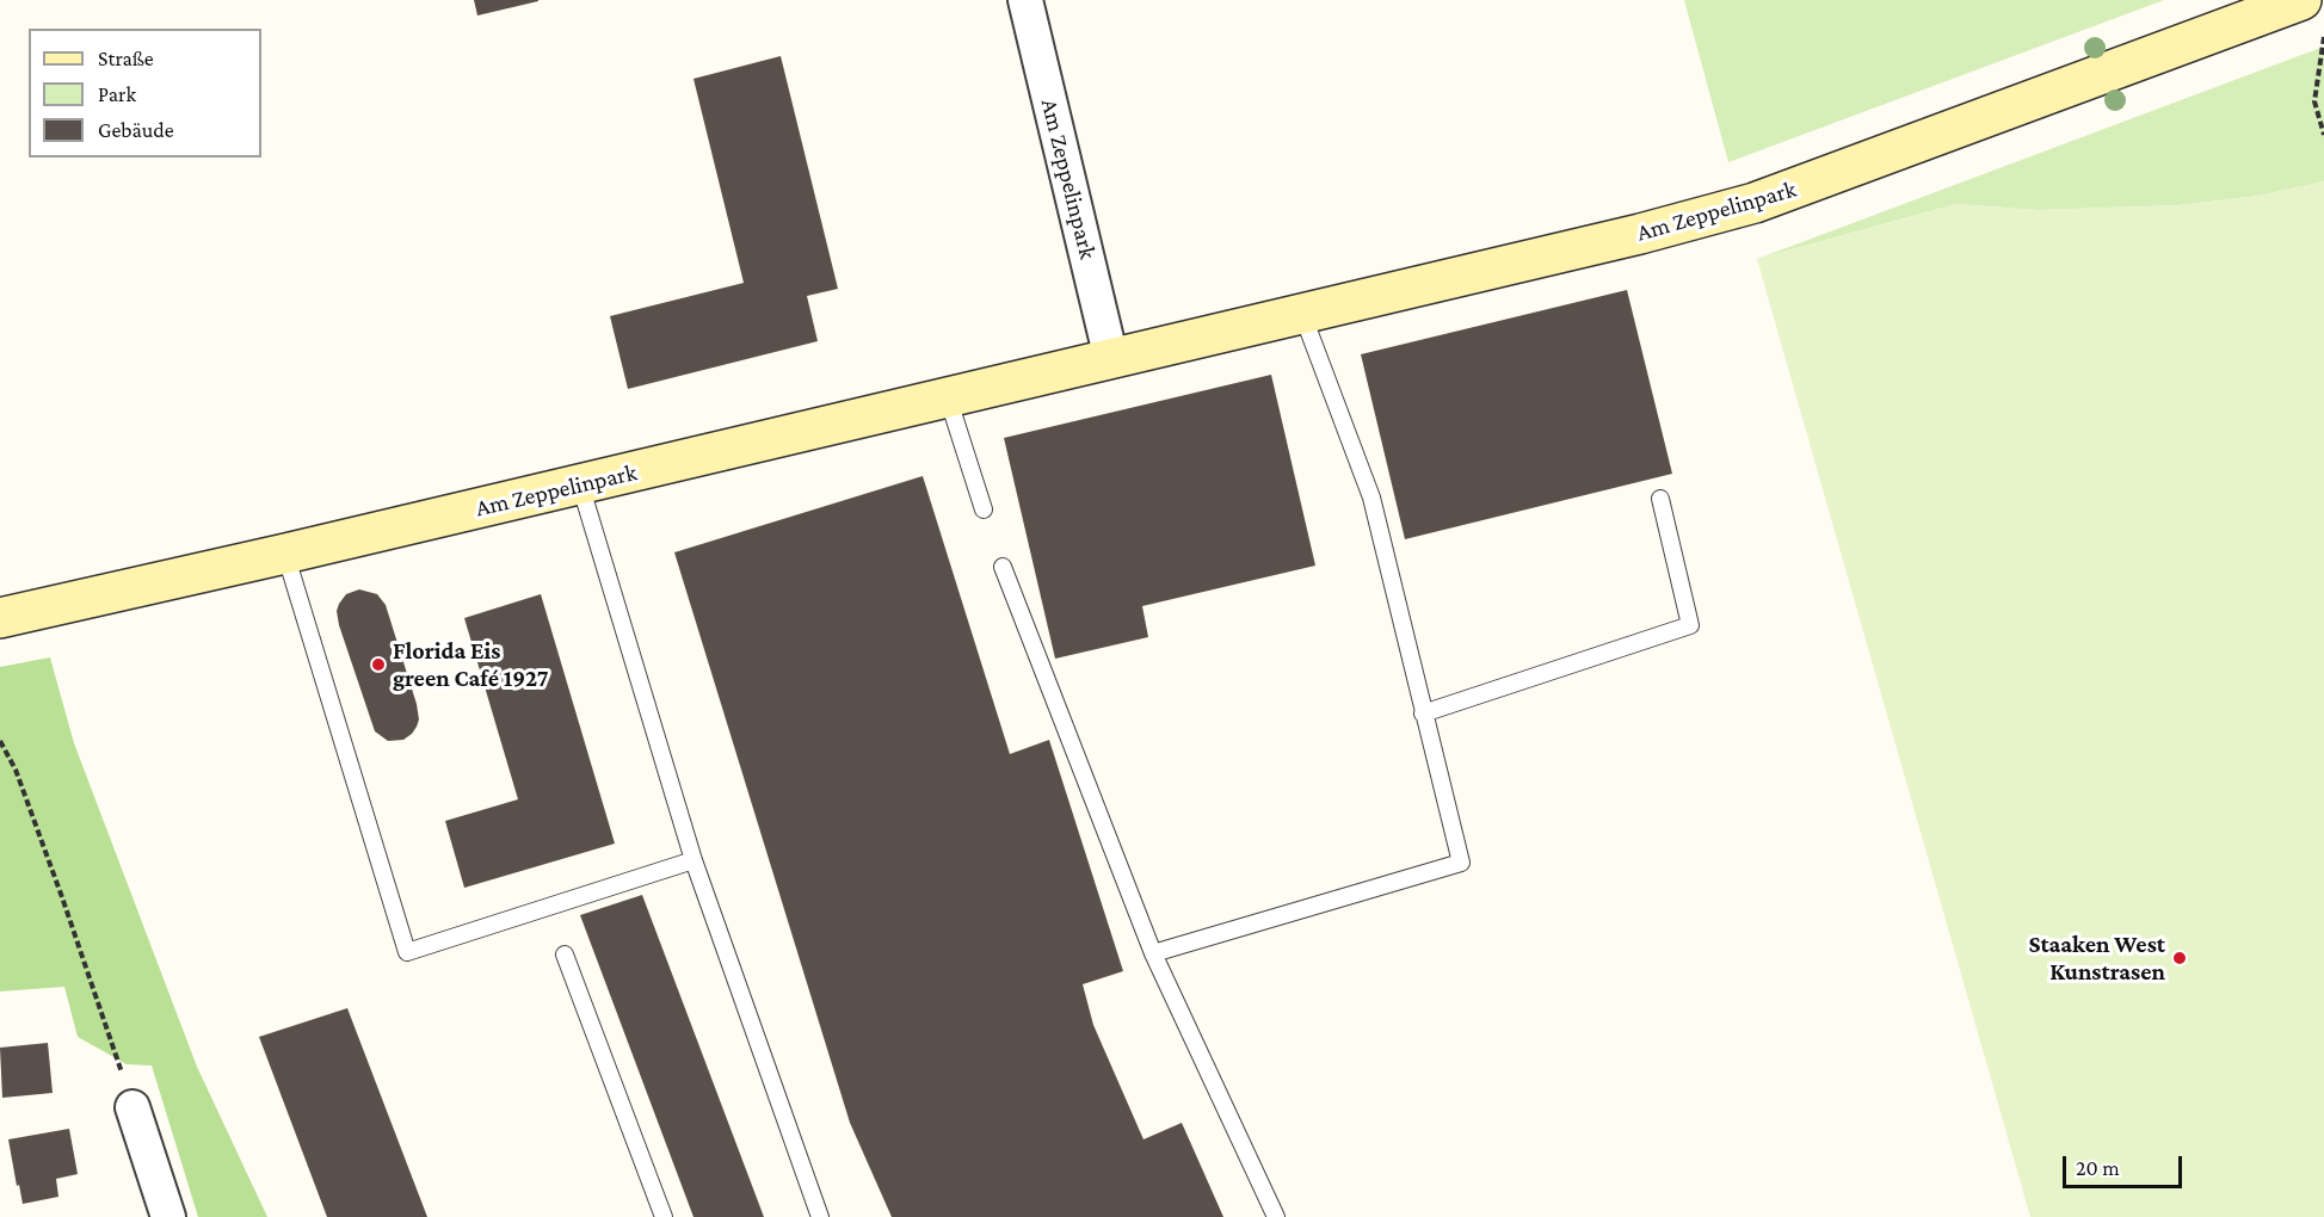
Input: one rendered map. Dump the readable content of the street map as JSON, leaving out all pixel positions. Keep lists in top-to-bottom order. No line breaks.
{"streets":{"main road":["Am Zeppelinpark"]},"places":["Florida Eis green Café 1927","Staaken West Kunstrasen"],"legend":["Straße","Park","Gebäude"],"scale_bar":"20 m"}
